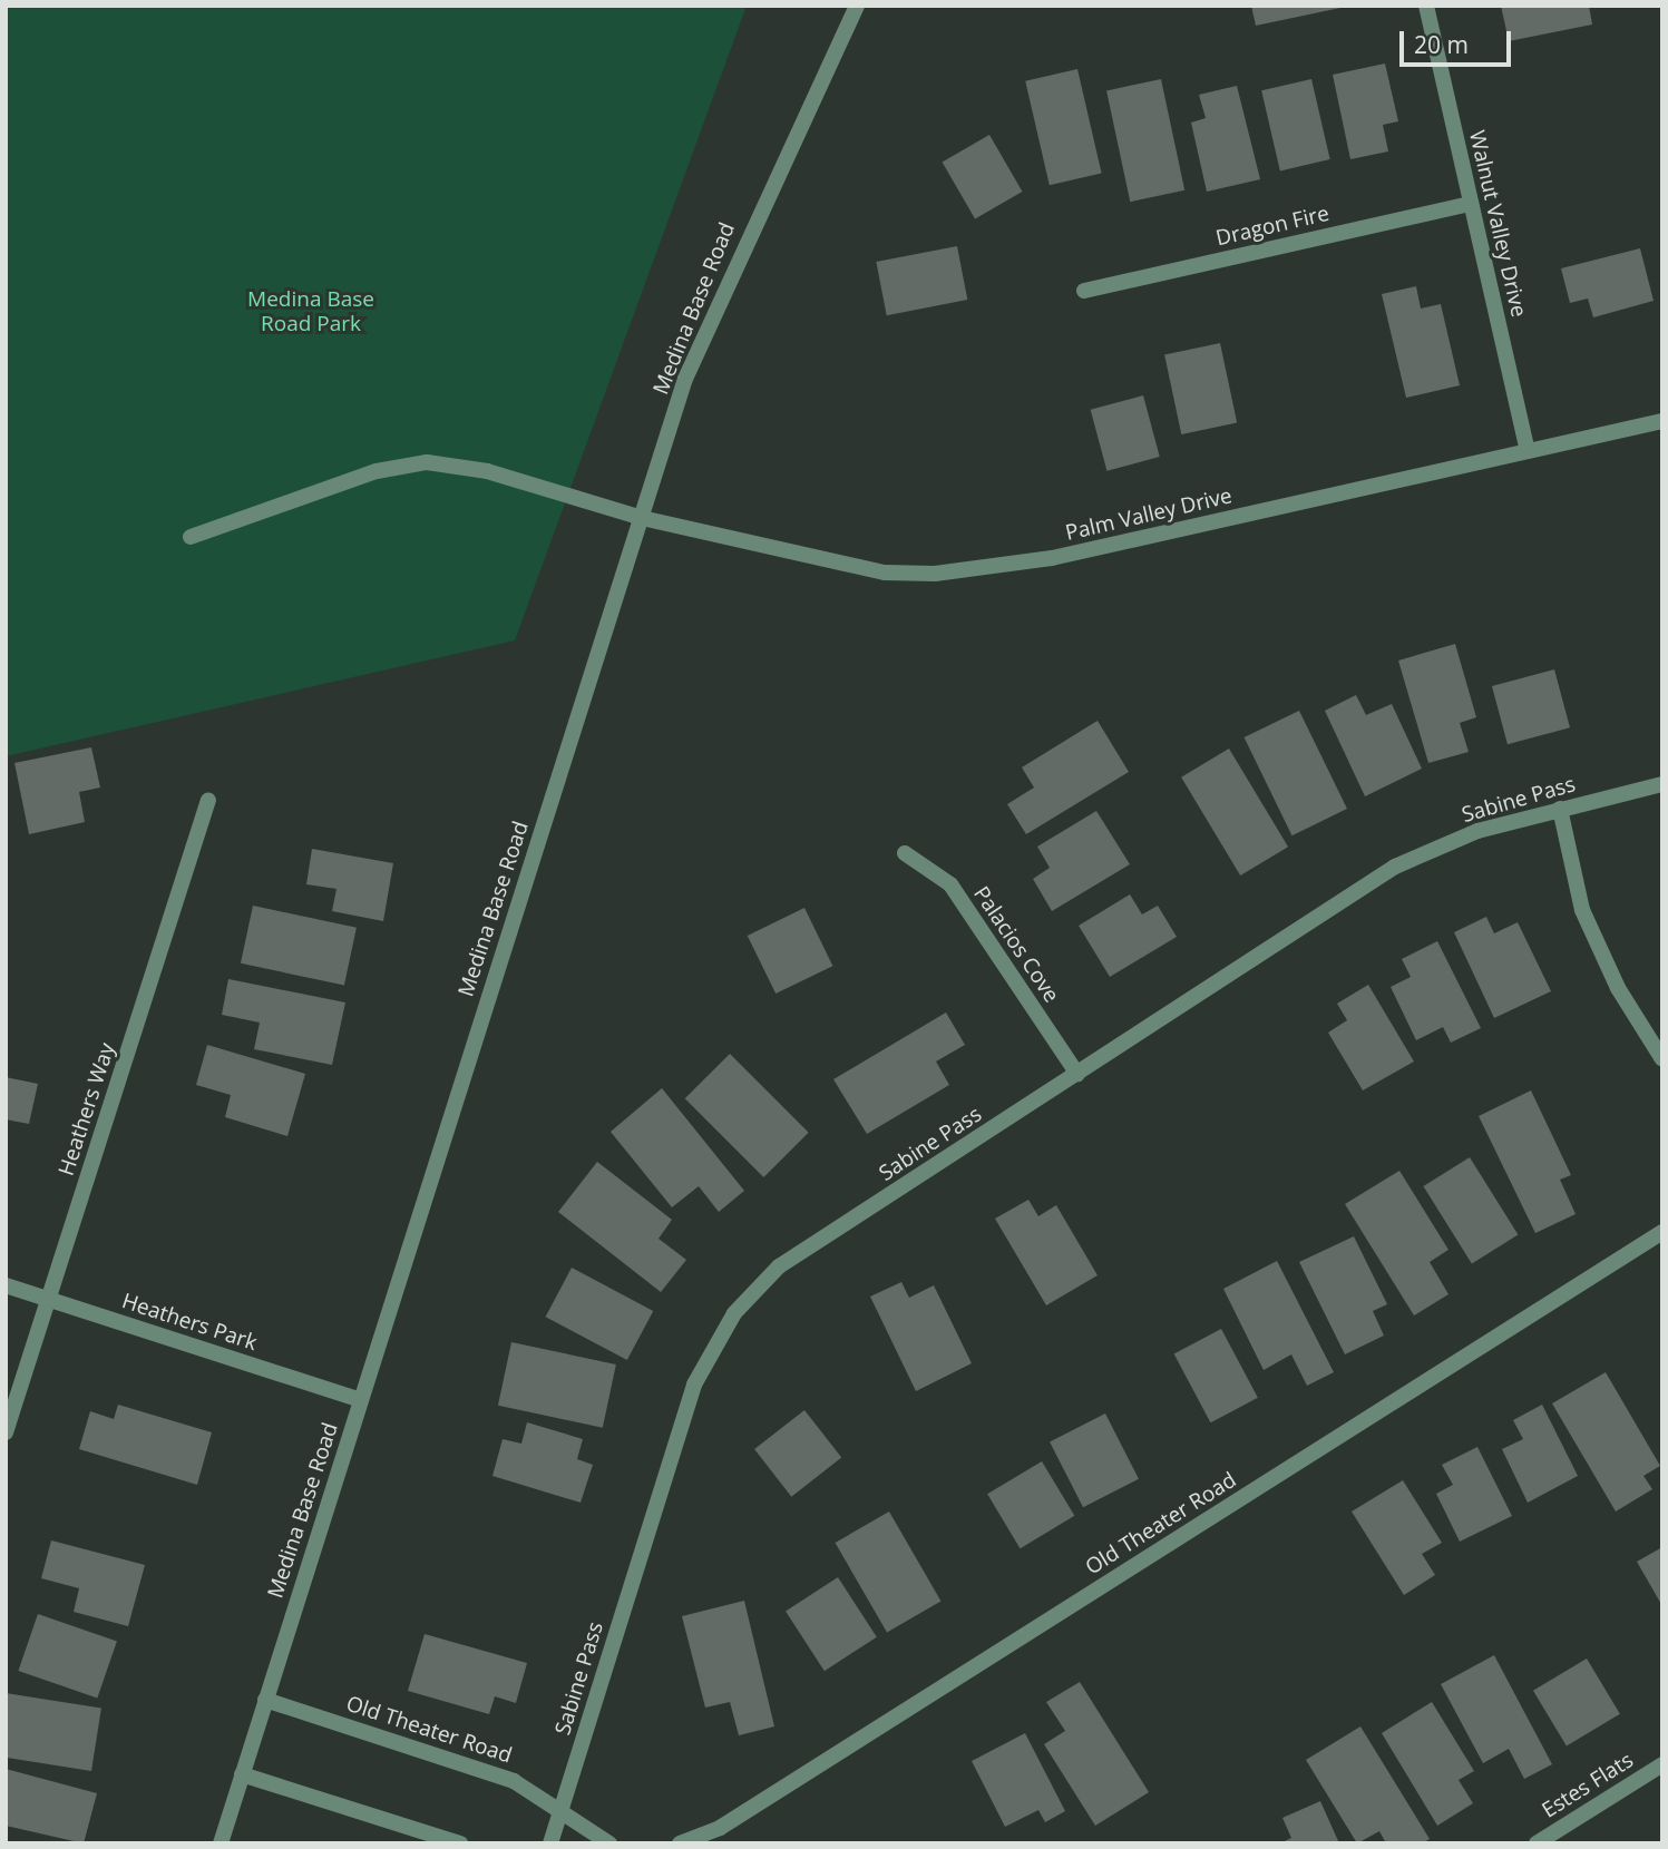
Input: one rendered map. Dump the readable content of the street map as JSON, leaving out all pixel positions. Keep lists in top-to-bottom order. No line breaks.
{"streets":{"street":["Walnut Valley Drive","Dragon Fire","Medina Base Road","Palm Valley Drive","Sabine Pass","Palacios Cove","Heathers Way","Heathers Park","Old Theater Road","Estes Flats"]},"crossings":[["Walnut Valley Drive","Dragon Fire"],["Walnut Valley Drive","Palm Valley Drive"],["Medina Base Road","Palm Valley Drive"],["Medina Base Road","Heathers Park"],["Medina Base Road","Old Theater Road"],["Sabine Pass","Palacios Cove"],["Sabine Pass","Old Theater Road"],["Heathers Way","Heathers Park"]],"parks":["Medina Base Road Park"],"scale_bar":"20 m"}
